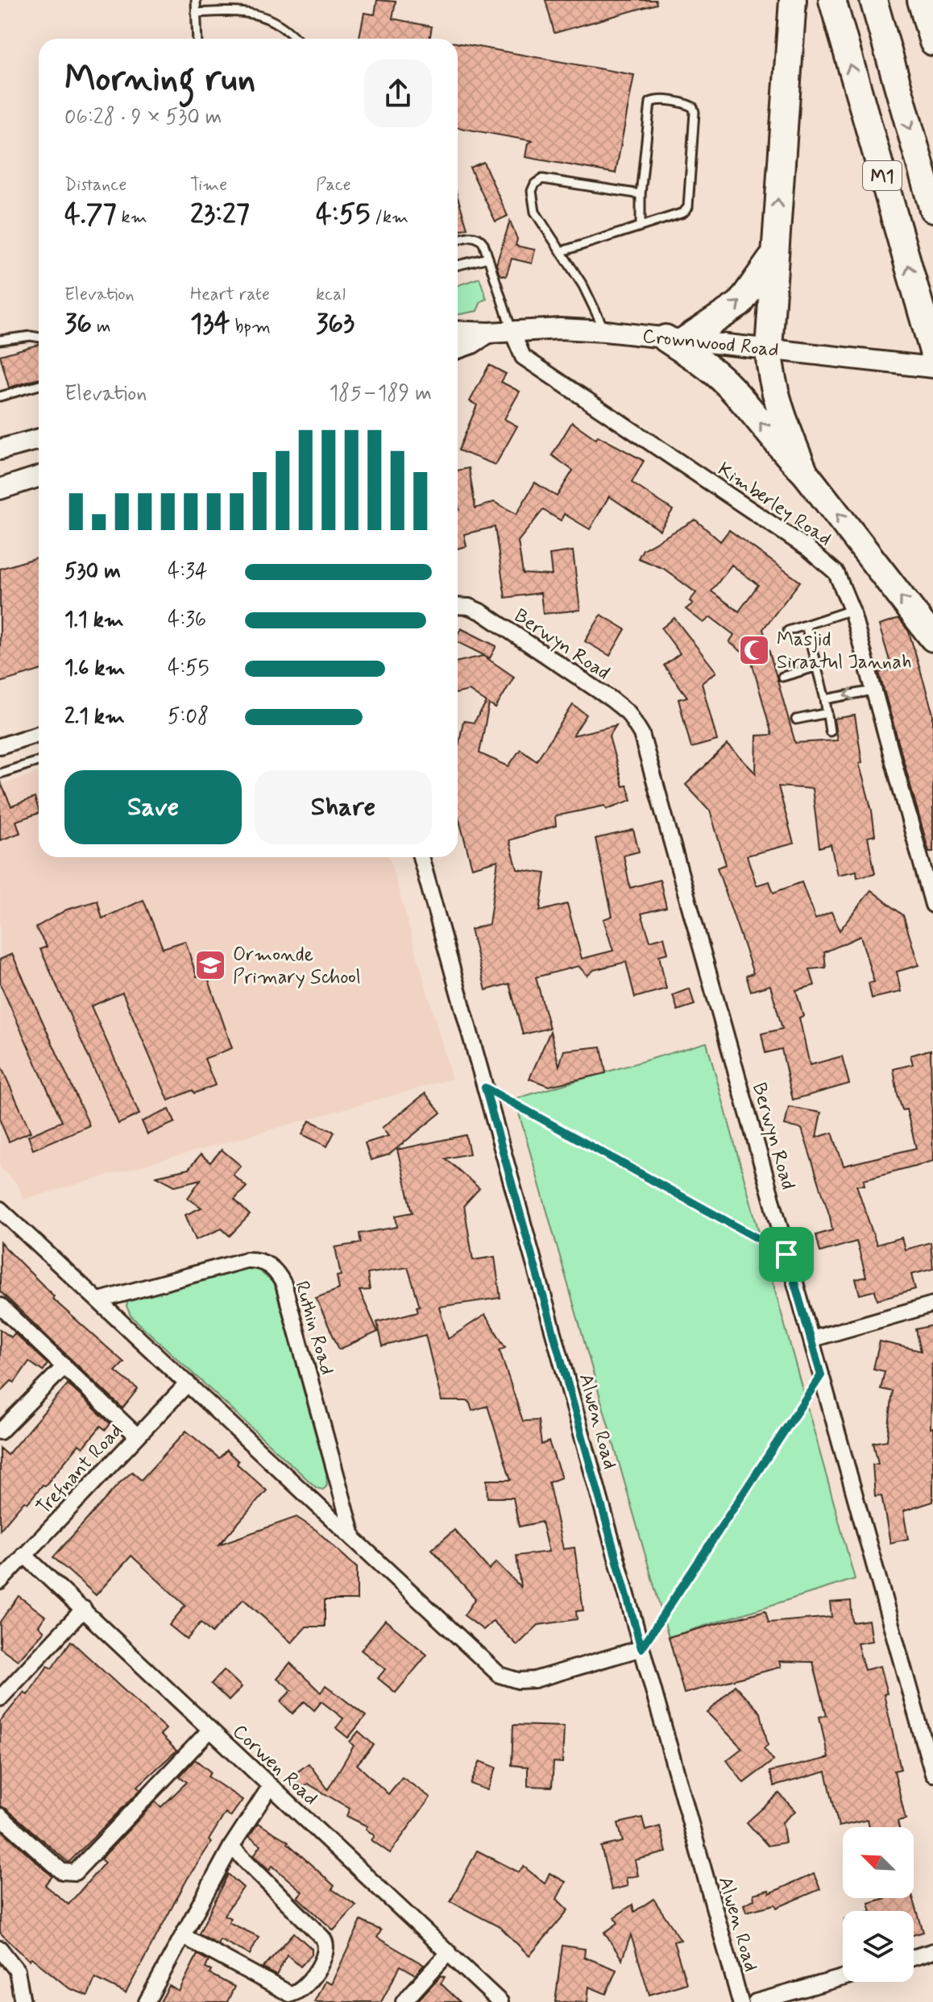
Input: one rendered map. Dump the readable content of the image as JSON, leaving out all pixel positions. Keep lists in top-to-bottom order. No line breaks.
{"streets":{"highway":["M1"],"main road":["Crownwood Road"],"street":["Kimberley Road","Berwyn Road","Ruthin Road","Alwen Road","Trefnant Road","Corwen Road"]},"crossings":[["Crownwood Road","Kimberley Road"],["Trefnant Road","Corwen Road"]],"places":{"mosque":["Masjid Siraatul Jannah"],"school or university":["Ormonde Primary School"]},"north":"top left","page":{"heading":["Morning run","06:28 · 9 × 530 m"],"stats":[["Distance","4.77 km"],["Time","23:27"],["Pace","4:55 /km"],["Elevation","36 m"],["Heart rate","134 bpm"],["kcal","363"]],"chart":["Elevation","185–189 m"],"list":[{"name":"530 m","note":"4:34"},{"name":"1.1 km","note":"4:36"},{"name":"1.6 km","note":"4:55"},{"name":"2.1 km","note":"5:08"}],"buttons":["Save","Share"]}}
